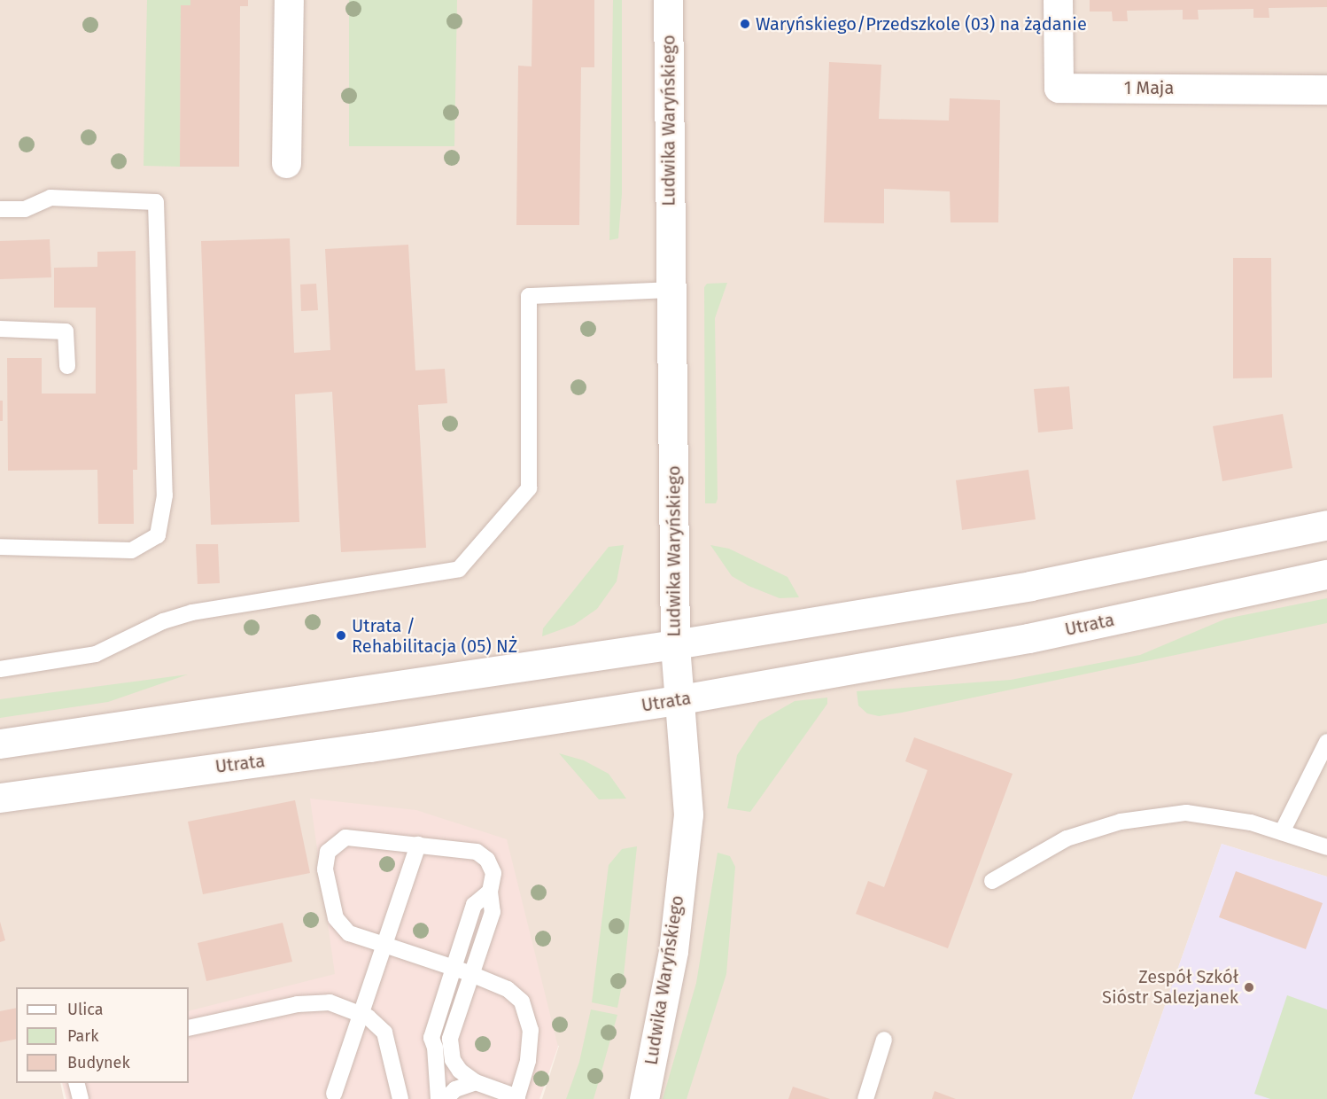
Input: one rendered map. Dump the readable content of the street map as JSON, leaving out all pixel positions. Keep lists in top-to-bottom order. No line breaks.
{"streets":{"main road":["1 Maja","Ludwika Waryńskiego","Utrata"]},"crossings":[["Ludwika Waryńskiego","Utrata"]],"places":["Waryńskiego/Przedszkole (03) na żądanie","Utrata / Rehabilitacja (05) NŻ","Zespół Szkół Sióstr Salezjanek"],"legend":["Ulica","Park","Budynek"]}
